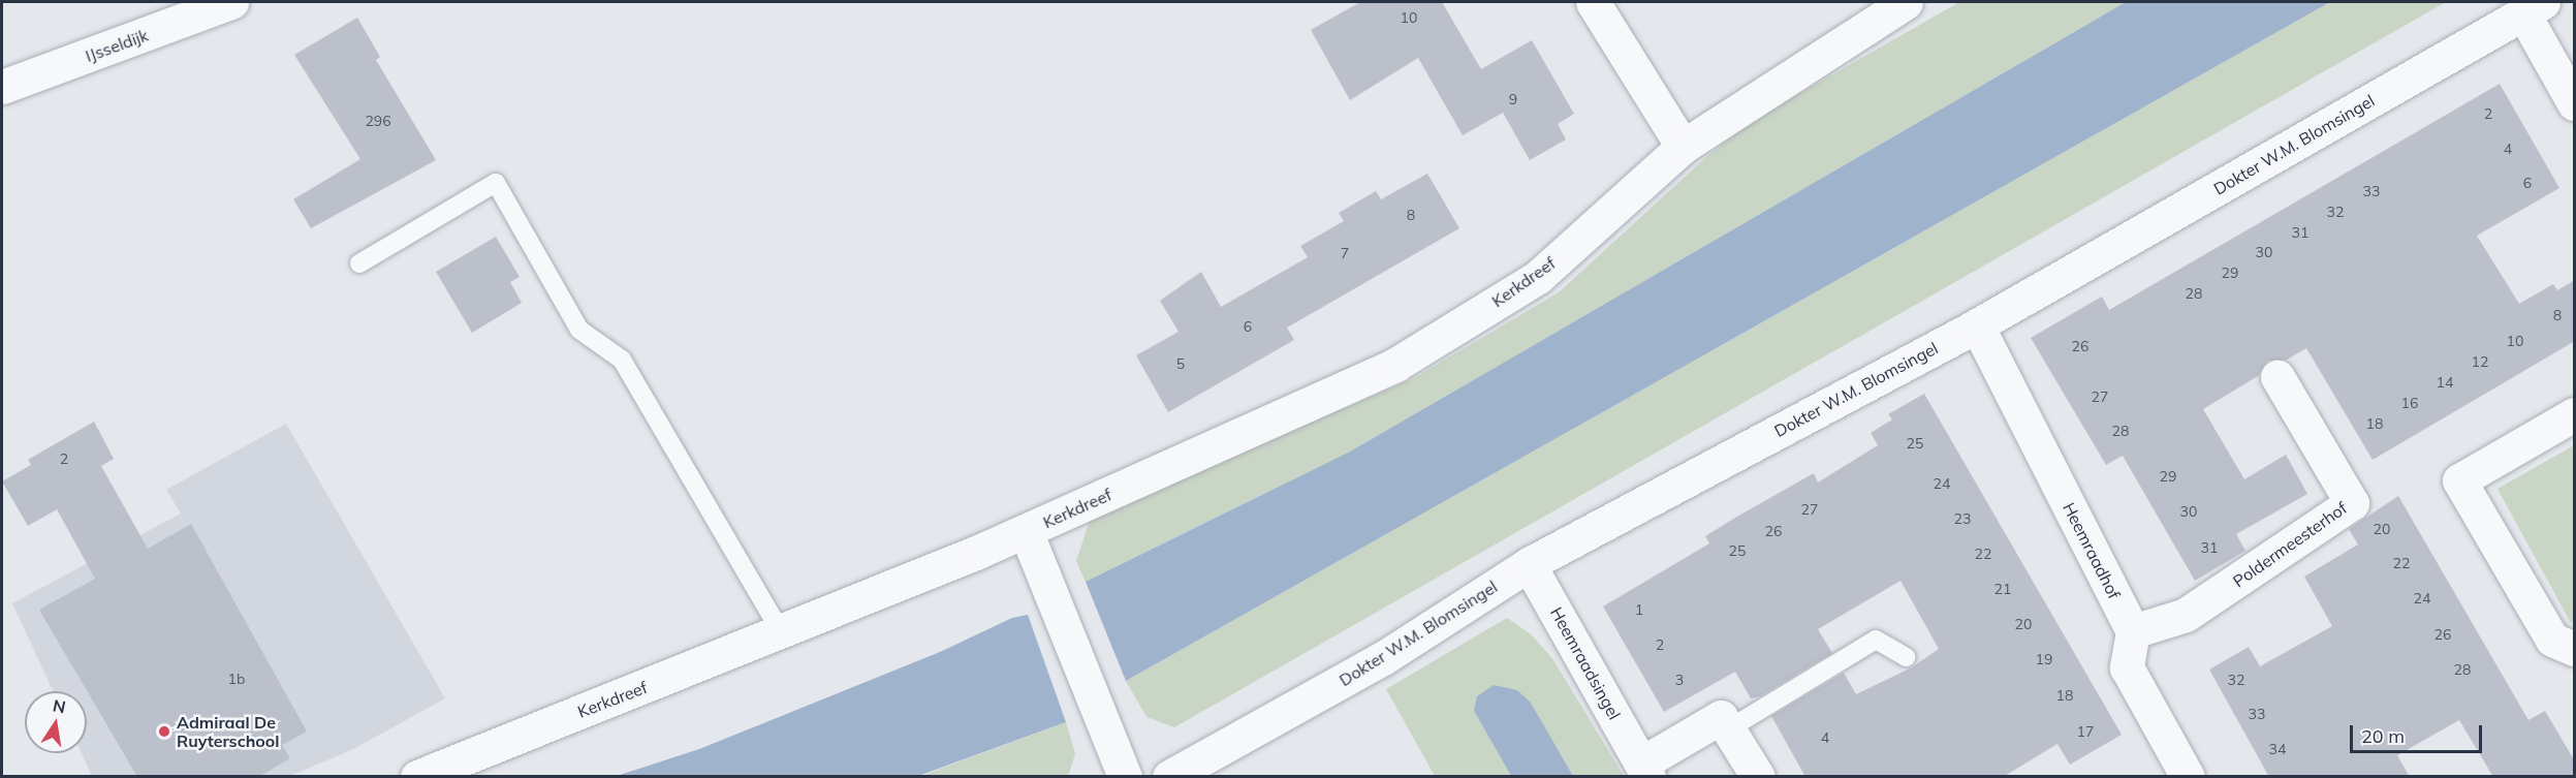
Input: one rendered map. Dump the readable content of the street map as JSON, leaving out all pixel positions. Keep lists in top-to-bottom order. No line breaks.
{"streets":{"street":["IJsseldijk","Dokter W.M. Blomsingel","Kerkdreef","Poldermeesterhof","Heemraadhof","Heemraadsingel"]},"crossings":[["Dokter W.M. Blomsingel","Heemraadhof"],["Dokter W.M. Blomsingel","Heemraadsingel"],["Poldermeesterhof","Heemraadhof"]],"places":["Admiraal De Ruyterschool"],"house_numbers":["10","9","2","296","4","6","33","32","8","31","30","7","29","28","8","6","10","26","12","5","14","27","16","18","28","25","2","29","24","27","30","23","20","26","31","25","22","22","21","24","1","20","26","2","19","28","1b","3","32","18","33","17","4","34"],"scale_bar":"20 m","north":"top"}
